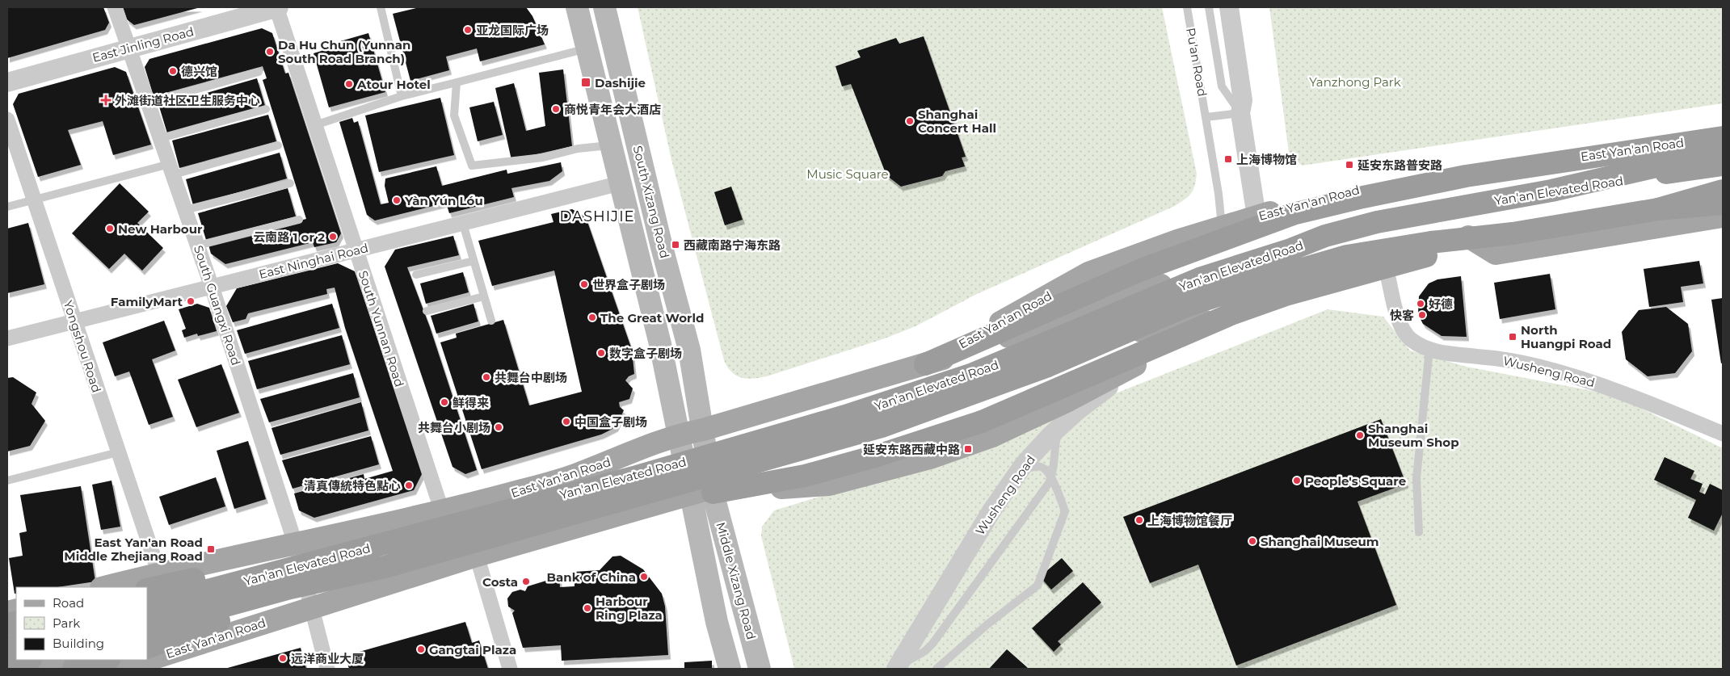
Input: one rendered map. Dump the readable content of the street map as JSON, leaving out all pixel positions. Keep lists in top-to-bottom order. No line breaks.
{"streets":{"highway":["Yan'an Elevated Road"],"main road":["East Yan'an Road","South Xizang Road","Middle Xizang Road"],"street":["East Jinling Road","Pu'an Road","East Ninghai Road","South Guangxi Road","South Yunnan Road","Yongshou Road","Wusheng Road"]},"crossings":[["East Jinling Road","South Guangxi Road"],["East Jinling Road","South Yunnan Road"],["Pu'an Road","East Yan'an Road"],["East Yan'an Road","South Xizang Road"],["East Yan'an Road","South Guangxi Road"],["East Yan'an Road","South Yunnan Road"],["East Yan'an Road","Yongshou Road"],["East Yan'an Road","Wusheng Road"],["East Yan'an Road","Middle Xizang Road"],["South Xizang Road","East Ninghai Road"],["South Xizang Road","Middle Xizang Road"],["East Ninghai Road","South Guangxi Road"],["East Ninghai Road","South Yunnan Road"],["East Ninghai Road","Yongshou Road"]],"districts":["DASHIJIE"],"parks":["Yanzhong Park","Music Square"],"places":{"other":["亚龙国际广场","Da Hu Chun (Yunnan South Road Branch)","德兴馆","Atour Hotel","商悦青年会大酒店","Shanghai Concert Hall","Yàn Yún Lóu","New Harbour","云南路 1 or 2","世界盒子剧场","FamilyMart","好德","快客","The Great World","数字盒子剧场","共舞台中剧场","鲜得来","中国盒子剧场","共舞台小剧场","Shanghai Museum Shop","People's Square","清真傳統特色點心","上海博物馆餐厅","Shanghai Museum","Bank of China","Costa","Harbour Ring Plaza","Gangtai Plaza","远洋商业大厦"],"transit":["Dashijie","上海博物馆","延安东路普安路","西藏南路宁海东路","North Huangpi Road","延安东路西藏中路","East Yan'an Road Middle Zhejiang Road"],"health":["外滩街道社区卫生服务中心"]},"legend":["Road","Park","Building"]}
